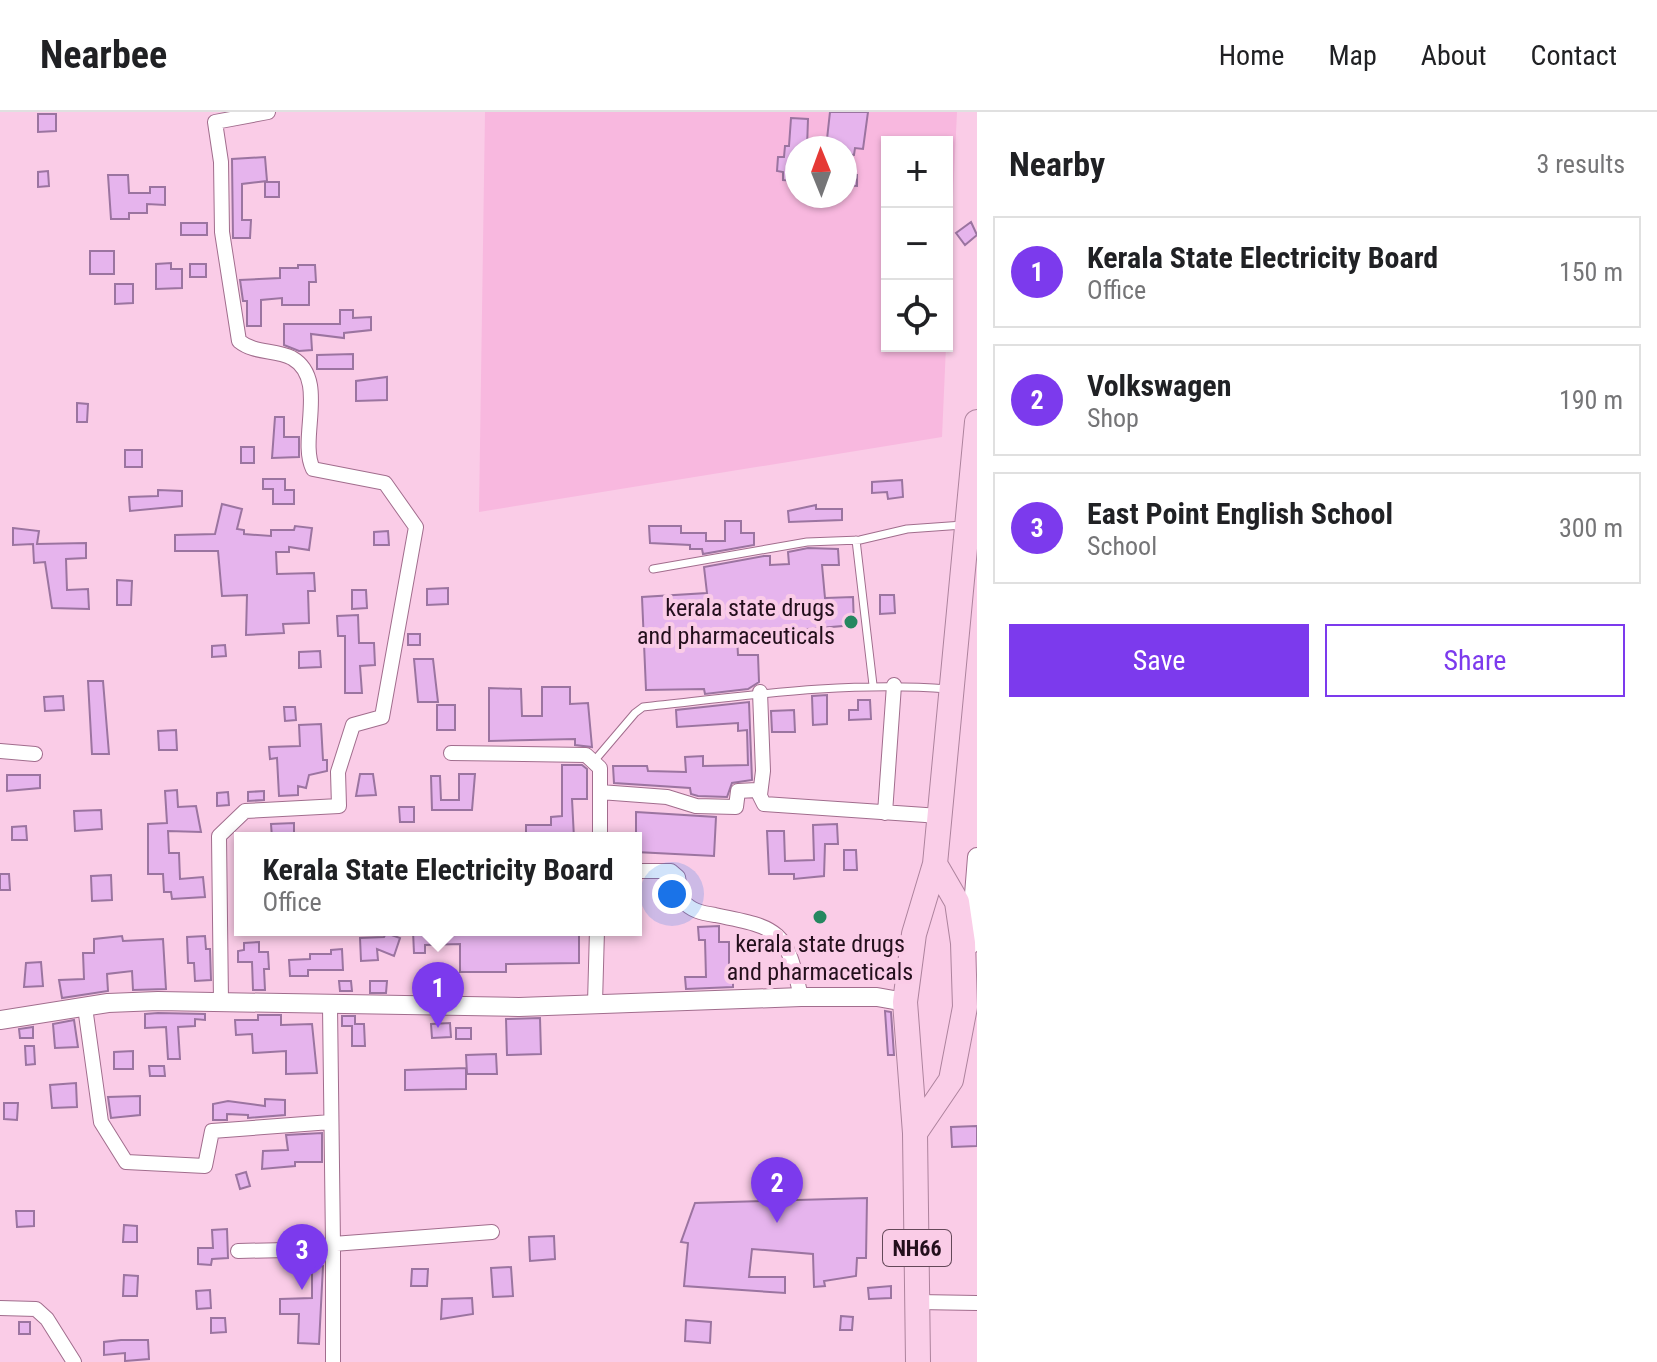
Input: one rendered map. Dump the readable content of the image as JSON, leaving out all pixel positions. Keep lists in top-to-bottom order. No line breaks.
{"streets":{"highway":["NH66"]},"places":["kerala state drugs and pharmaceuticals","kerala state drugs and pharmaceticals"],"north":"top","page":{"header":"Nearbee","nav":["Home","Map","About","Contact"],"heading":["Nearby","3 results"],"map_buttons":["+","−"],"list":[{"mark":"1","name":"Kerala State Electricity Board","note":"Office","value":"150 m"},{"mark":"2","name":"Volkswagen","note":"Shop","value":"190 m"},{"mark":"3","name":"East Point English School","note":"School","value":"300 m"}],"buttons":["Save","Share"],"popup":["Kerala State Electricity Board","Office"],"pins":["1","2","3"]}}
